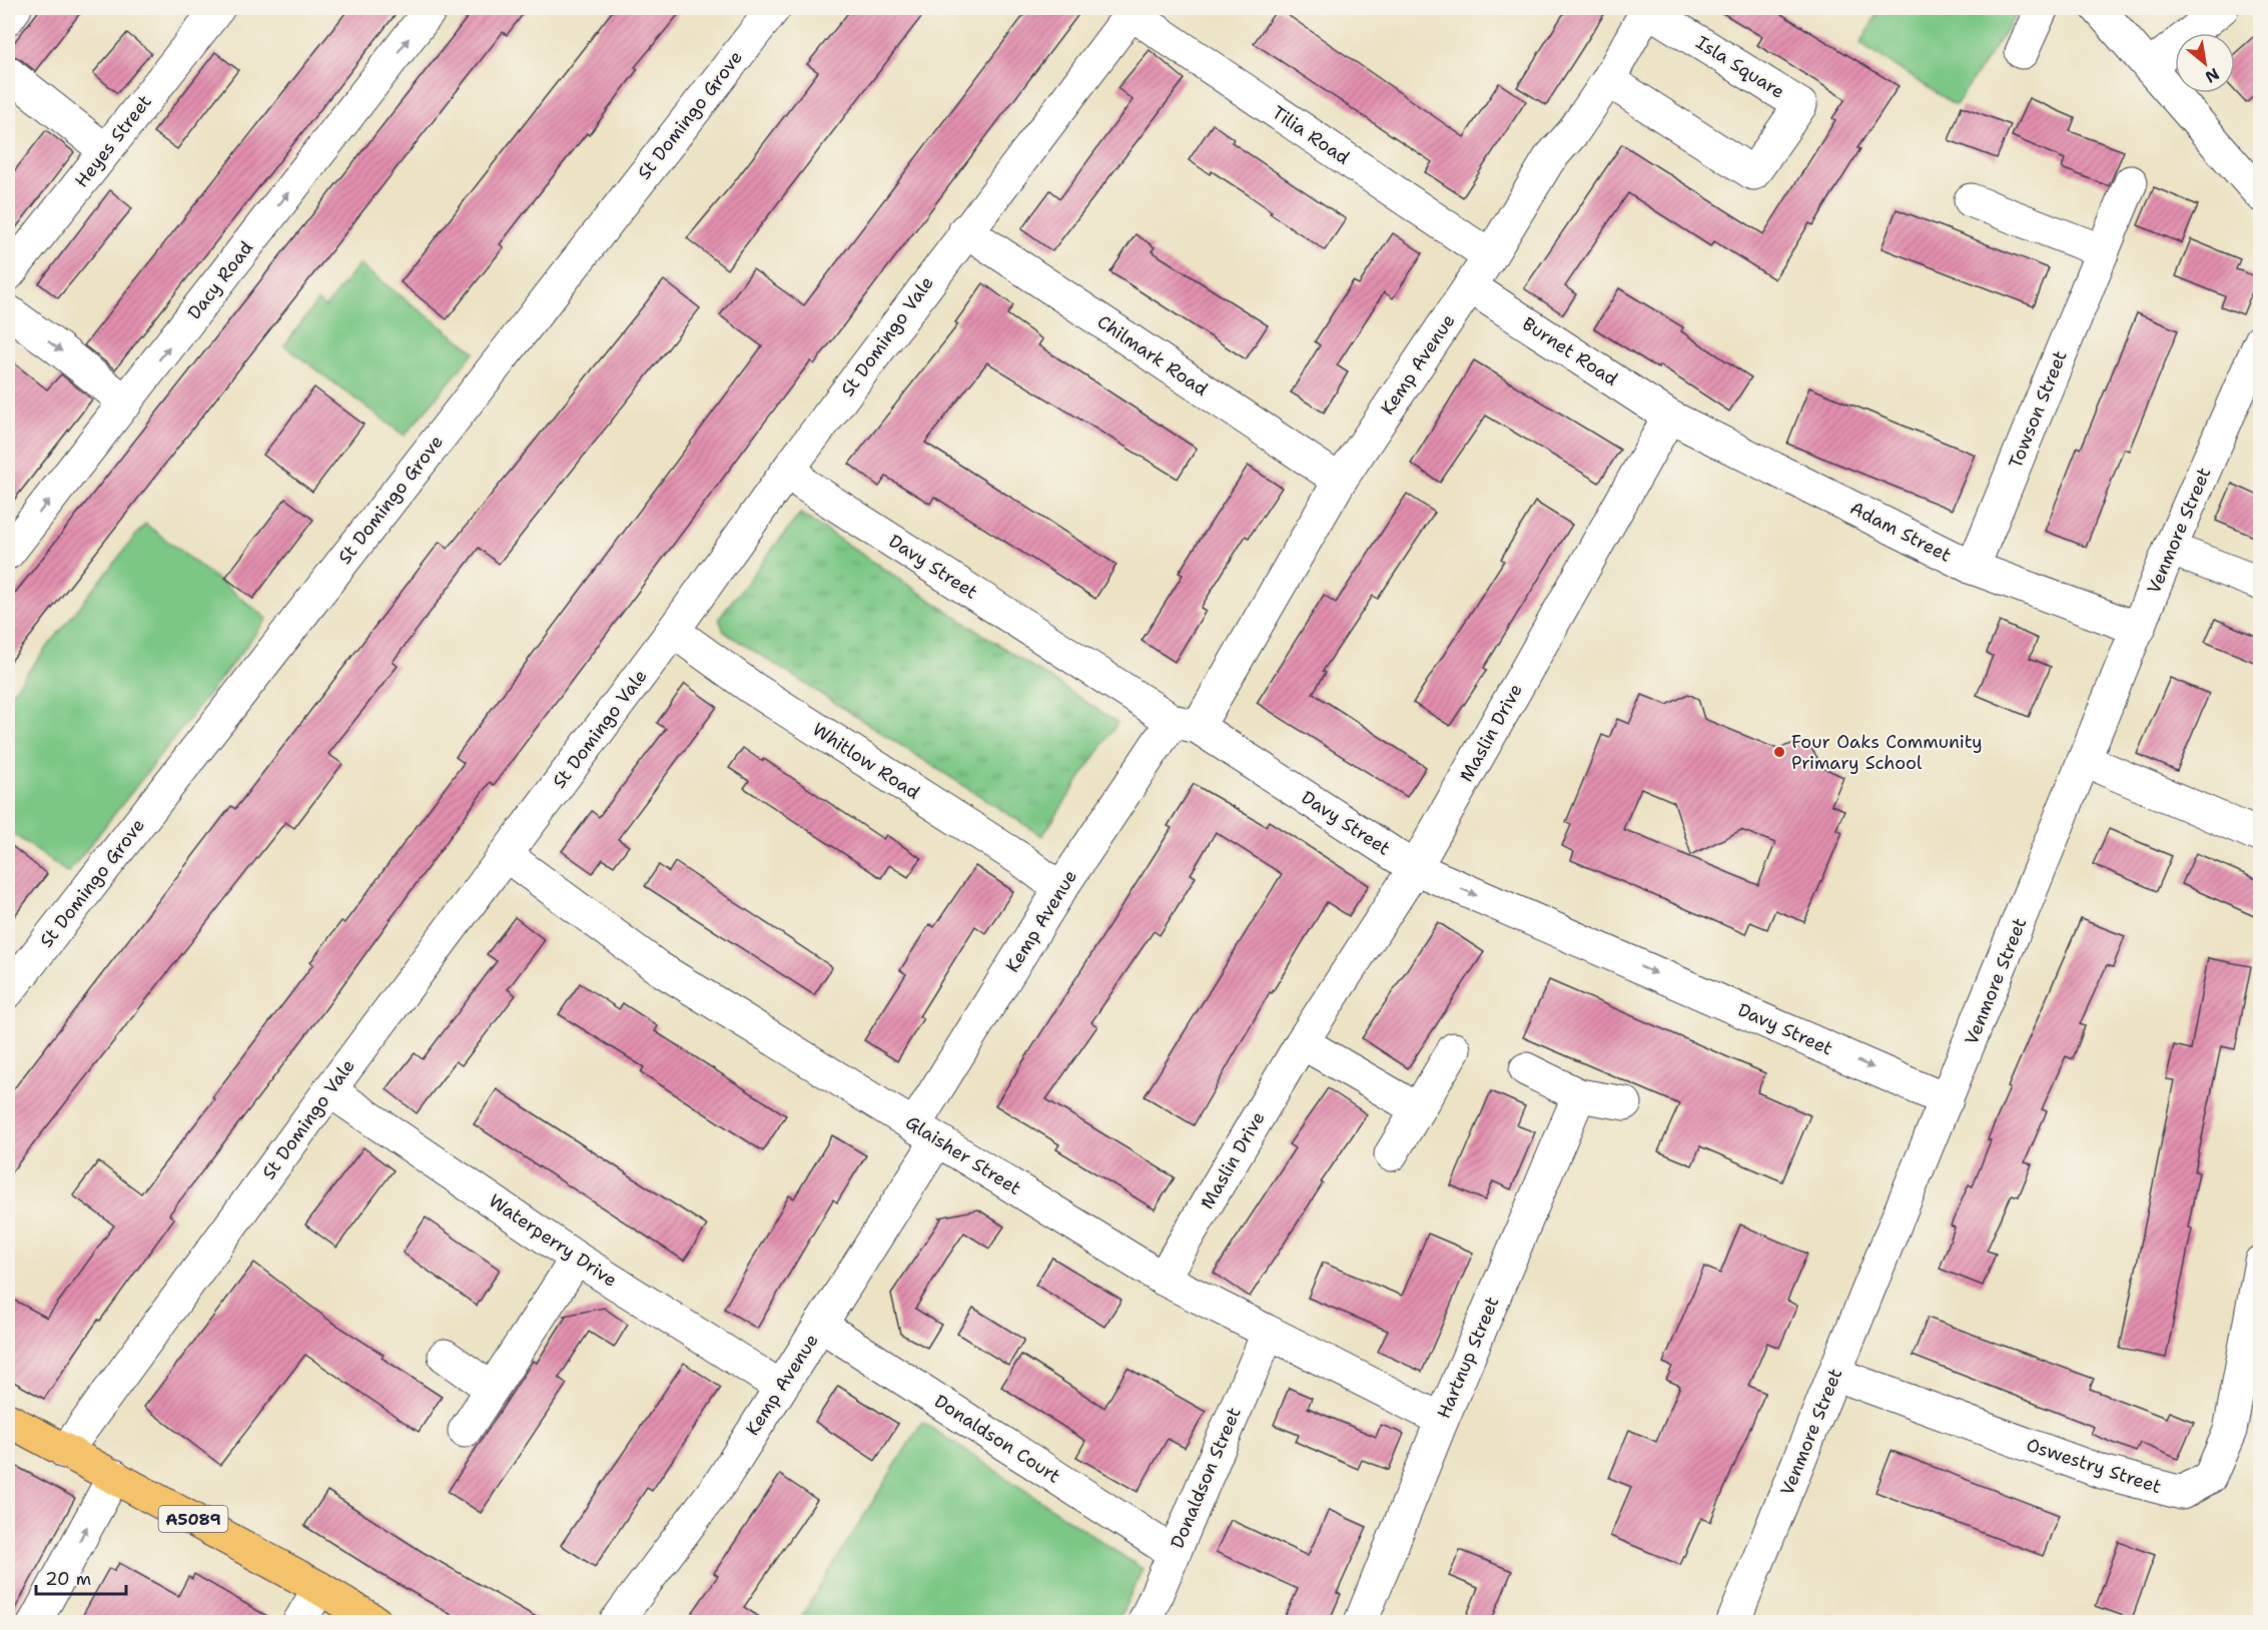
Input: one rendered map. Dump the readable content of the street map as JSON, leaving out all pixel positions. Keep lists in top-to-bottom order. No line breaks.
{"streets":{"highway":["A5089"],"street":["Isla Square","St Domingo Grove","Tilia Road","Heyes Street","Dacy Road","St Domingo Vale","Burnet Road","Chilmark Road","Kemp Avenue","Towson Street","Venmore Street","Adam Street","Davy Street","Maslin Drive","Whitlow Road","Glaisher Street","Waterperry Drive","Hartnup Street","Donaldson Court","Oswestry Street","Donaldson Street"]},"crossings":[["Isla Square","Kemp Avenue"],["Tilia Road","St Domingo Vale"],["Tilia Road","Kemp Avenue"],["St Domingo Vale","Chilmark Road"],["St Domingo Vale","Davy Street"],["St Domingo Vale","Whitlow Road"],["St Domingo Vale","Glaisher Street"],["St Domingo Vale","Waterperry Drive"],["St Domingo Vale","A5089"],["Burnet Road","Kemp Avenue"],["Burnet Road","Adam Street"],["Burnet Road","Maslin Drive"],["Chilmark Road","Kemp Avenue"],["Kemp Avenue","Davy Street"],["Kemp Avenue","Whitlow Road"],["Kemp Avenue","Glaisher Street"],["Kemp Avenue","Waterperry Drive"],["Kemp Avenue","Donaldson Court"],["Towson Street","Adam Street"],["Venmore Street","Adam Street"],["Venmore Street","Davy Street"],["Venmore Street","Oswestry Street"],["Adam Street","Maslin Drive"],["Davy Street","Maslin Drive"],["Maslin Drive","Glaisher Street"],["Glaisher Street","Hartnup Street"],["Glaisher Street","Donaldson Street"],["Donaldson Court","Donaldson Street"]],"one_way":["Dacy Road"],"places":["Four Oaks Community Primary School"],"scale_bar":"20 m","north":"bottom right"}
